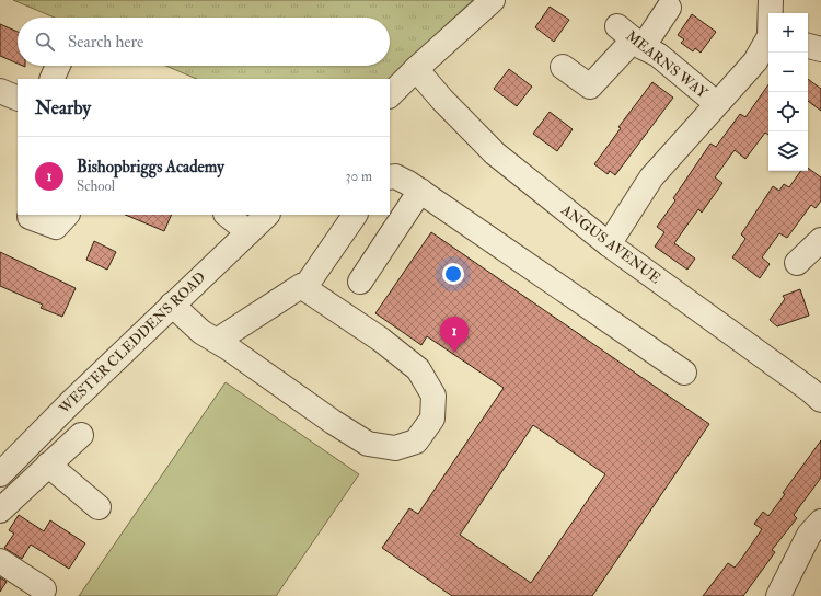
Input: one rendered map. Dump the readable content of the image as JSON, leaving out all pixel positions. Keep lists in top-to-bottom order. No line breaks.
{"streets":{"street":["MEARNS WAY","ANGUS AVENUE","WESTER CLEDDENS ROAD"]},"page":{"map_buttons":["+","−"],"search":"Search here","heading":"Nearby","list":[{"mark":"1","name":"Bishopbriggs Academy","note":"School","value":"30 m"}],"pins":"1"}}
